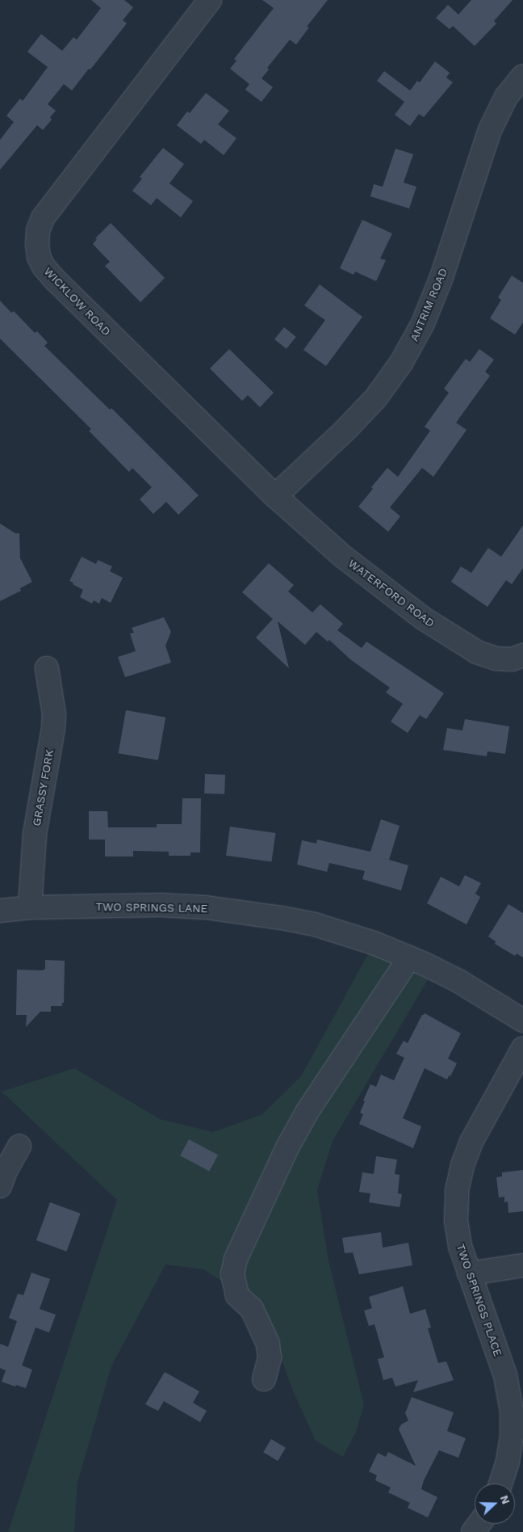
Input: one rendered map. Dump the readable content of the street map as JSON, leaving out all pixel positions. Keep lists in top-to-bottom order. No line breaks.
{"streets":{"street":["WICKLOW ROAD","ANTRIM ROAD","WATERFORD ROAD","GRASSY FORK","TWO SPRINGS LANE","TWO SPRINGS PLACE"]},"crossings":[["WICKLOW ROAD","ANTRIM ROAD"],["WICKLOW ROAD","WATERFORD ROAD"],["ANTRIM ROAD","WATERFORD ROAD"],["GRASSY FORK","TWO SPRINGS LANE"]],"north":"right"}
